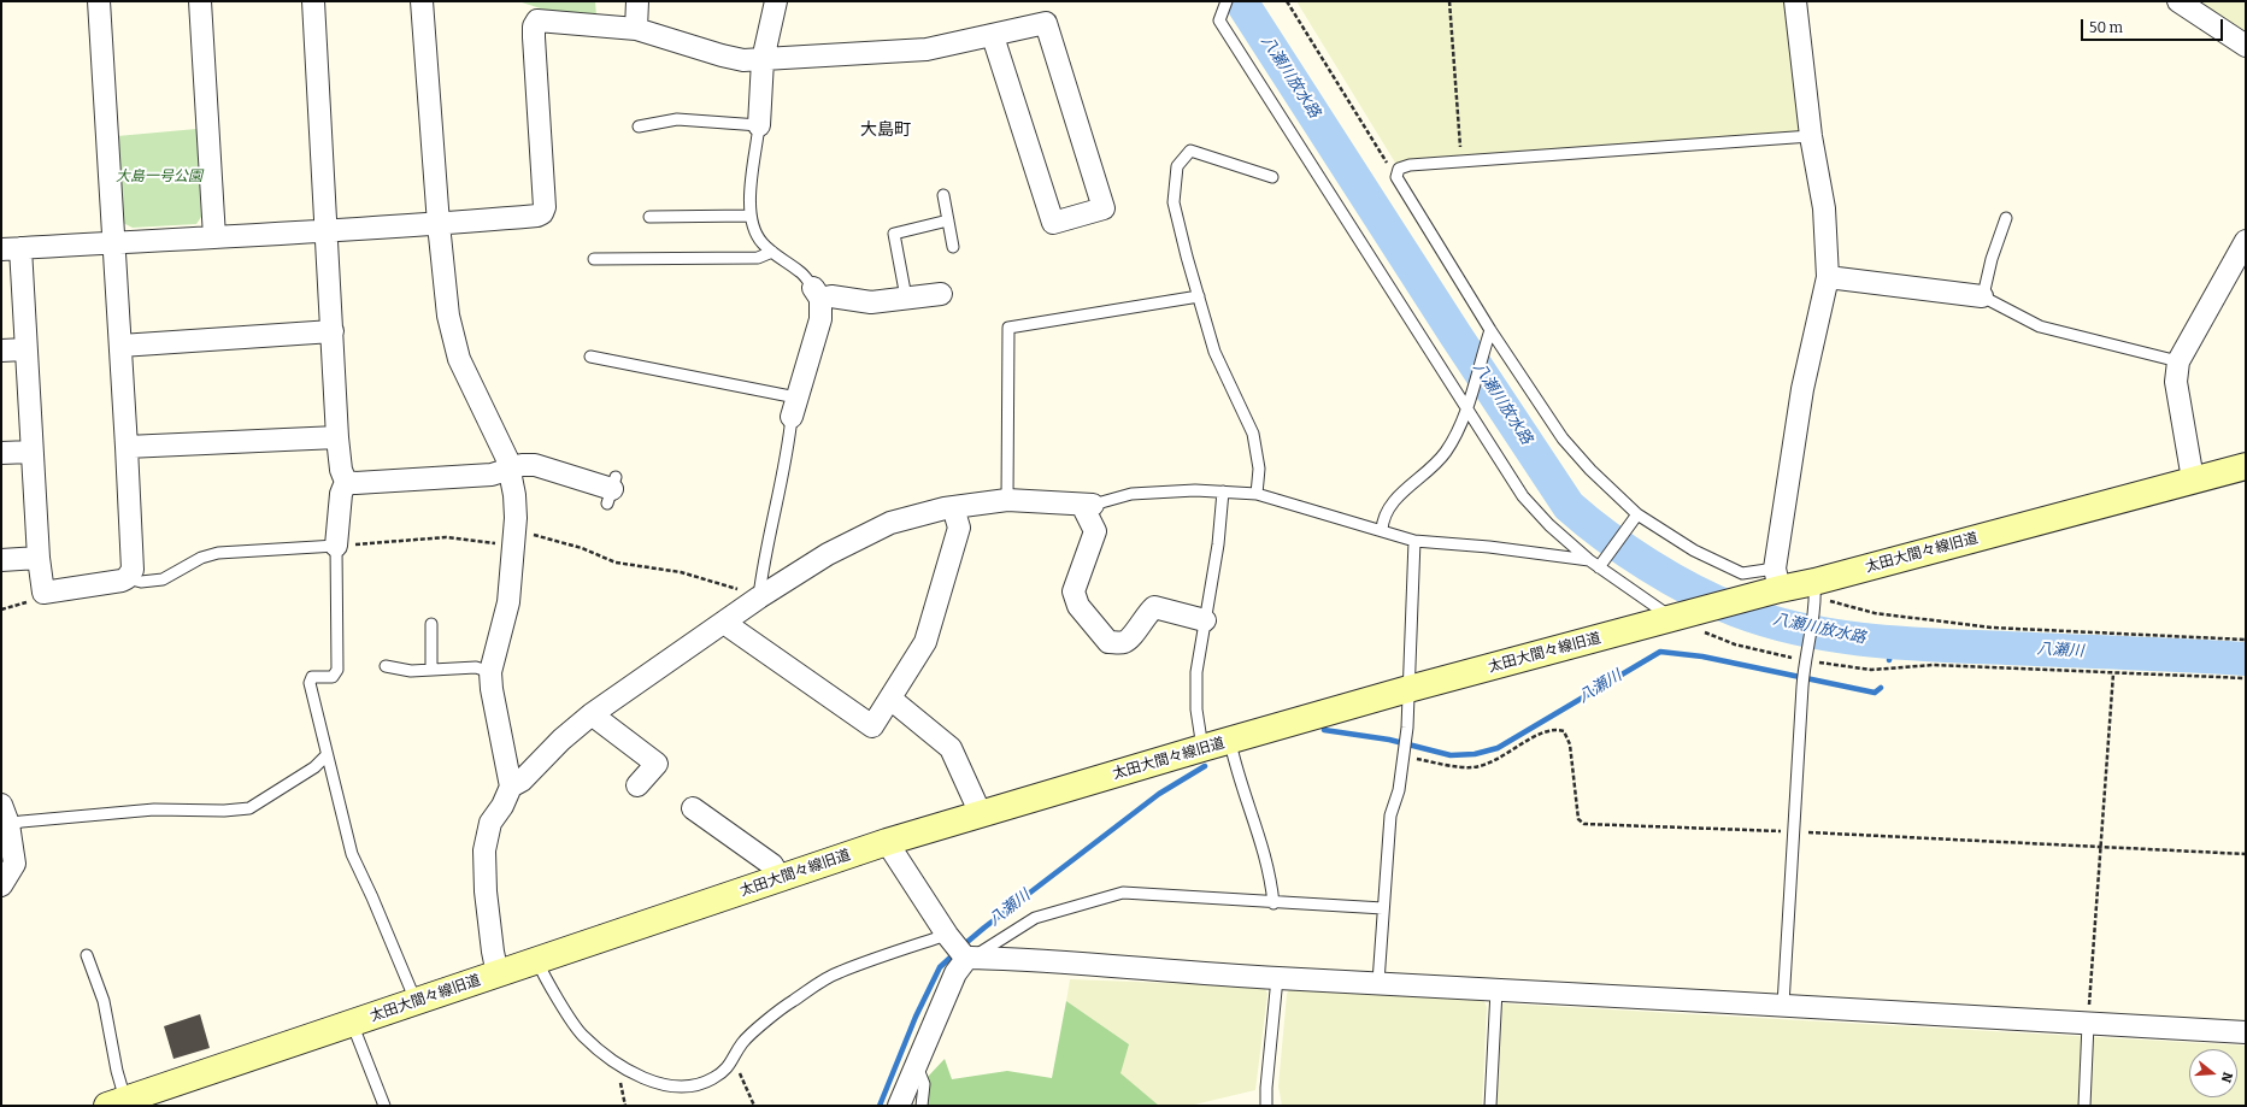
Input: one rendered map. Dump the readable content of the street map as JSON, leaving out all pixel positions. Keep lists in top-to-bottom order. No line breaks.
{"streets":{"street":["太田大間々線旧道"]},"districts":["大島町"],"water":["八瀬川放水路","八瀬川"],"parks":["大島一号公園"],"scale_bar":"50 m","north":"right"}
